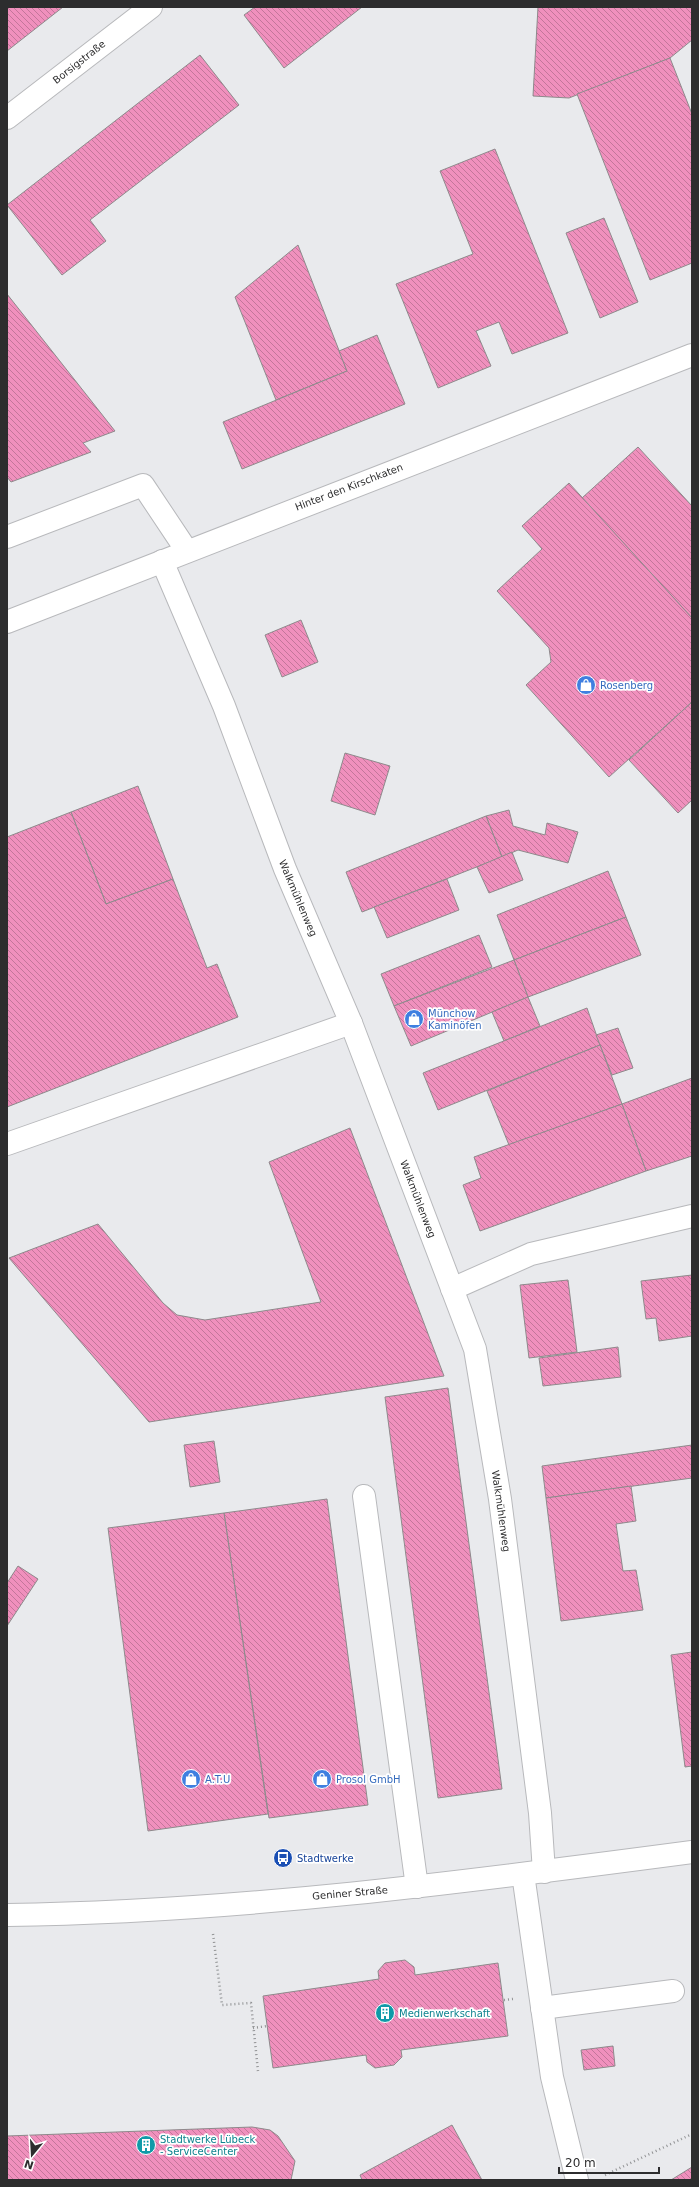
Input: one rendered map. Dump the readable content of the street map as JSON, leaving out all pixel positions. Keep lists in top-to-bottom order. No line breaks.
{"streets":{"street":["Borsigstraße","Hinter den Kirschkaten","Walkmühlenweg","Geniner Straße"]},"crossings":[["Hinter den Kirschkaten","Walkmühlenweg"],["Walkmühlenweg","Geniner Straße"]],"places":{"shop":["Rosenberg","Münchow Kaminöfen","A.T.U","Prosol GmbH"],"bus stop":["Stadtwerke"],"building":["Medienwerkschaft","Stadtwerke Lübeck - ServiceCenter"]},"scale_bar":"20 m","north":"bottom"}
